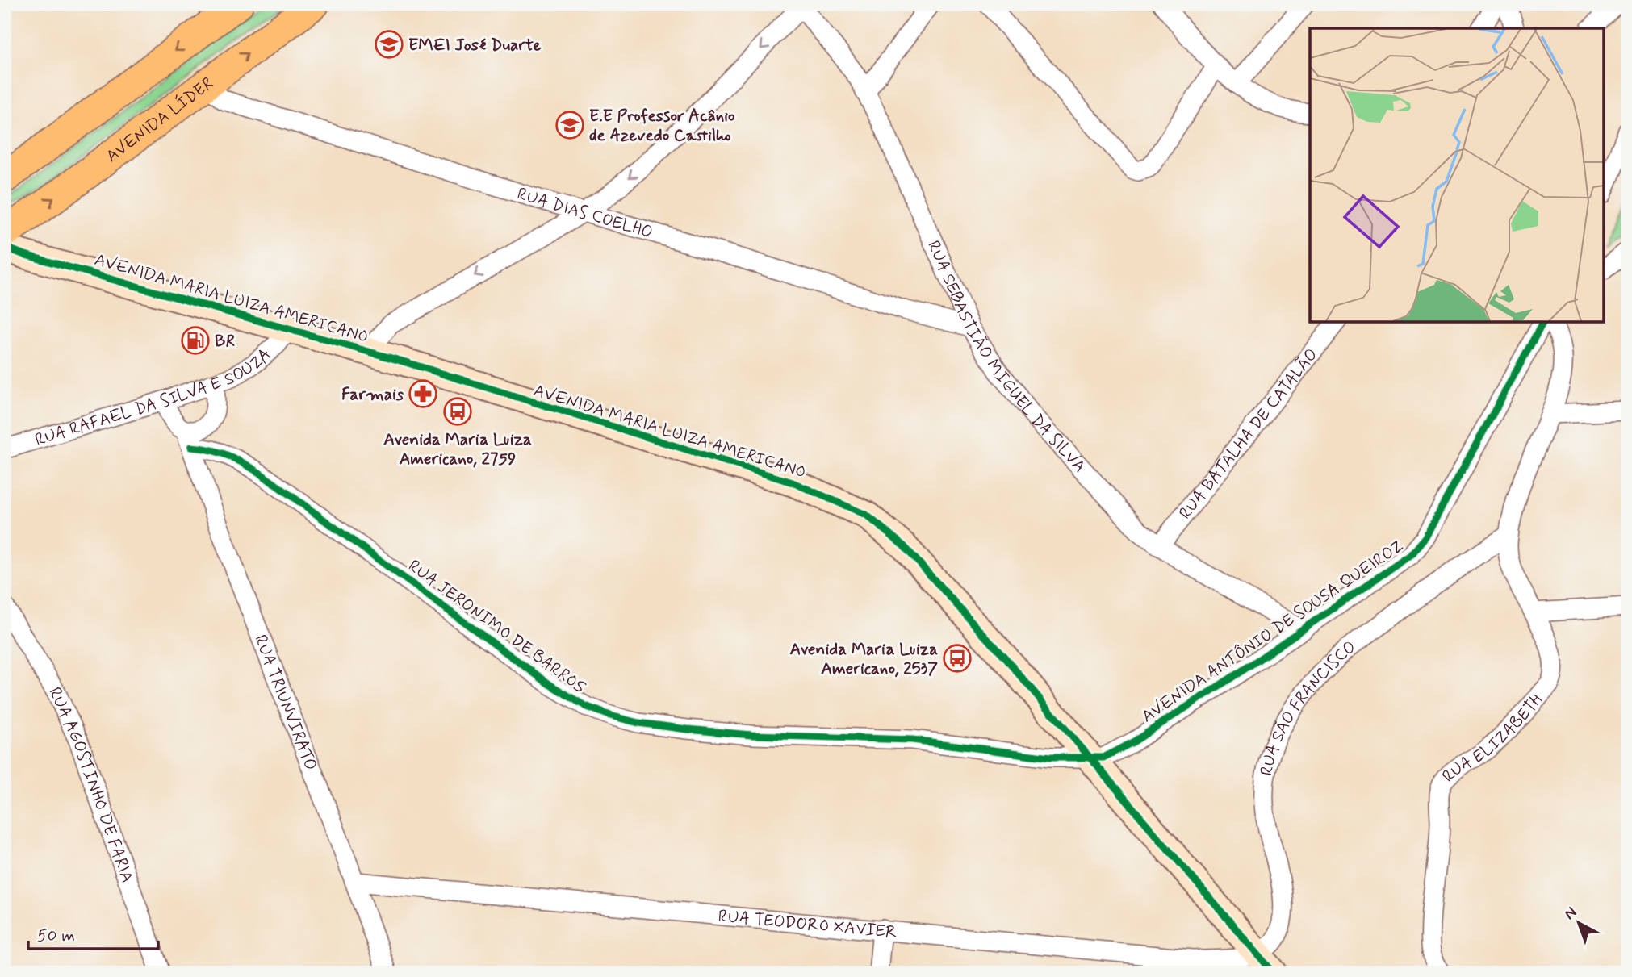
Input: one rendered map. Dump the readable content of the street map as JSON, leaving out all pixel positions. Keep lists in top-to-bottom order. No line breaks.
{"streets":{"main road":["AVENIDA LÍDER","AVENIDA MARIA LUIZA AMERICANO"],"street":["RUA DIAS COELHO","RUA SEBASTIÃO MIGUEL DA SILVA","RUA RAFAEL DA SILVA E SOUZA","RUA BATALHA DE CATALÃO","RUA JERONIMO DE BARROS","AVENIDA ANTÔNIO DE SOUSA QUEIROZ","RUA TRIUNVIRATO","RUA SÃO FRANCISCO","RUA ELIZABETH","RUA AGOSTINHO DE FARIA","RUA TEODORO XAVIER"]},"crossings":[["AVENIDA LÍDER","RUA DIAS COELHO"],["RUA DIAS COELHO","RUA SEBASTIÃO MIGUEL DA SILVA"],["AVENIDA MARIA LUIZA AMERICANO","RUA RAFAEL DA SILVA E SOUZA"],["AVENIDA MARIA LUIZA AMERICANO","RUA JERONIMO DE BARROS"],["AVENIDA MARIA LUIZA AMERICANO","AVENIDA ANTÔNIO DE SOUSA QUEIROZ"],["AVENIDA MARIA LUIZA AMERICANO","RUA SÃO FRANCISCO"],["AVENIDA MARIA LUIZA AMERICANO","RUA TEODORO XAVIER"],["RUA SEBASTIÃO MIGUEL DA SILVA","RUA BATALHA DE CATALÃO"],["RUA SEBASTIÃO MIGUEL DA SILVA","AVENIDA ANTÔNIO DE SOUSA QUEIROZ"],["RUA JERONIMO DE BARROS","AVENIDA ANTÔNIO DE SOUSA QUEIROZ"],["RUA JERONIMO DE BARROS","RUA TRIUNVIRATO"],["RUA TRIUNVIRATO","RUA TEODORO XAVIER"],["RUA SÃO FRANCISCO","RUA ELIZABETH"],["RUA SÃO FRANCISCO","RUA TEODORO XAVIER"]],"places":{"school or university":["EMEI José Duarte","E.E Professor Acânio de Azevedo Castilho"],"fuel station":["BR"],"pharmacy":["Farmais"],"bus stop":["Avenida Maria Luiza Americano, 2759","Avenida Maria Luiza Americano, 2537"]},"scale_bar":"50 m","north":"top left"}
